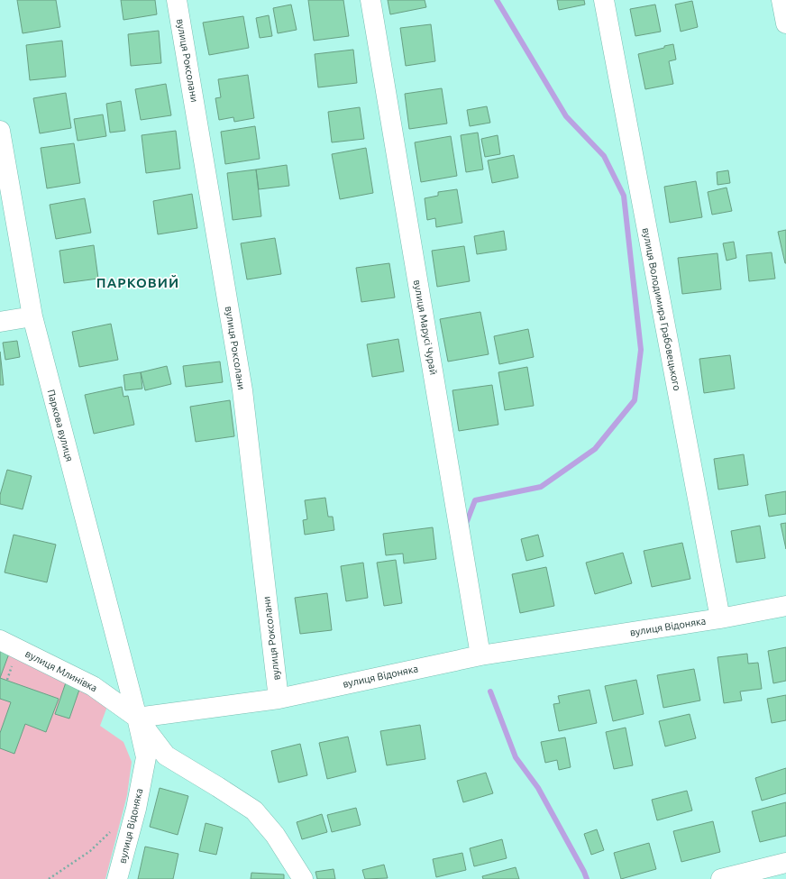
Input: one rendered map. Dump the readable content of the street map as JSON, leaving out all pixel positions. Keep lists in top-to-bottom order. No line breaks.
{"streets":{"street":["вулиця Роксолани","вулиця Володимира Грабовецького","вулиця Марусі Чурай","Паркова вулиця","вулиця Відоняка","вулиця Млинівка"]},"crossings":[["вулиця Роксолани","вулиця Відоняка"],["вулиця Володимира Грабовецького","вулиця Відоняка"],["вулиця Марусі Чурай","вулиця Відоняка"],["Паркова вулиця","вулиця Відоняка"],["Паркова вулиця","вулиця Млинівка"],["вулиця Відоняка","вулиця Млинівка"]],"districts":["ПАРКОВИЙ"]}
